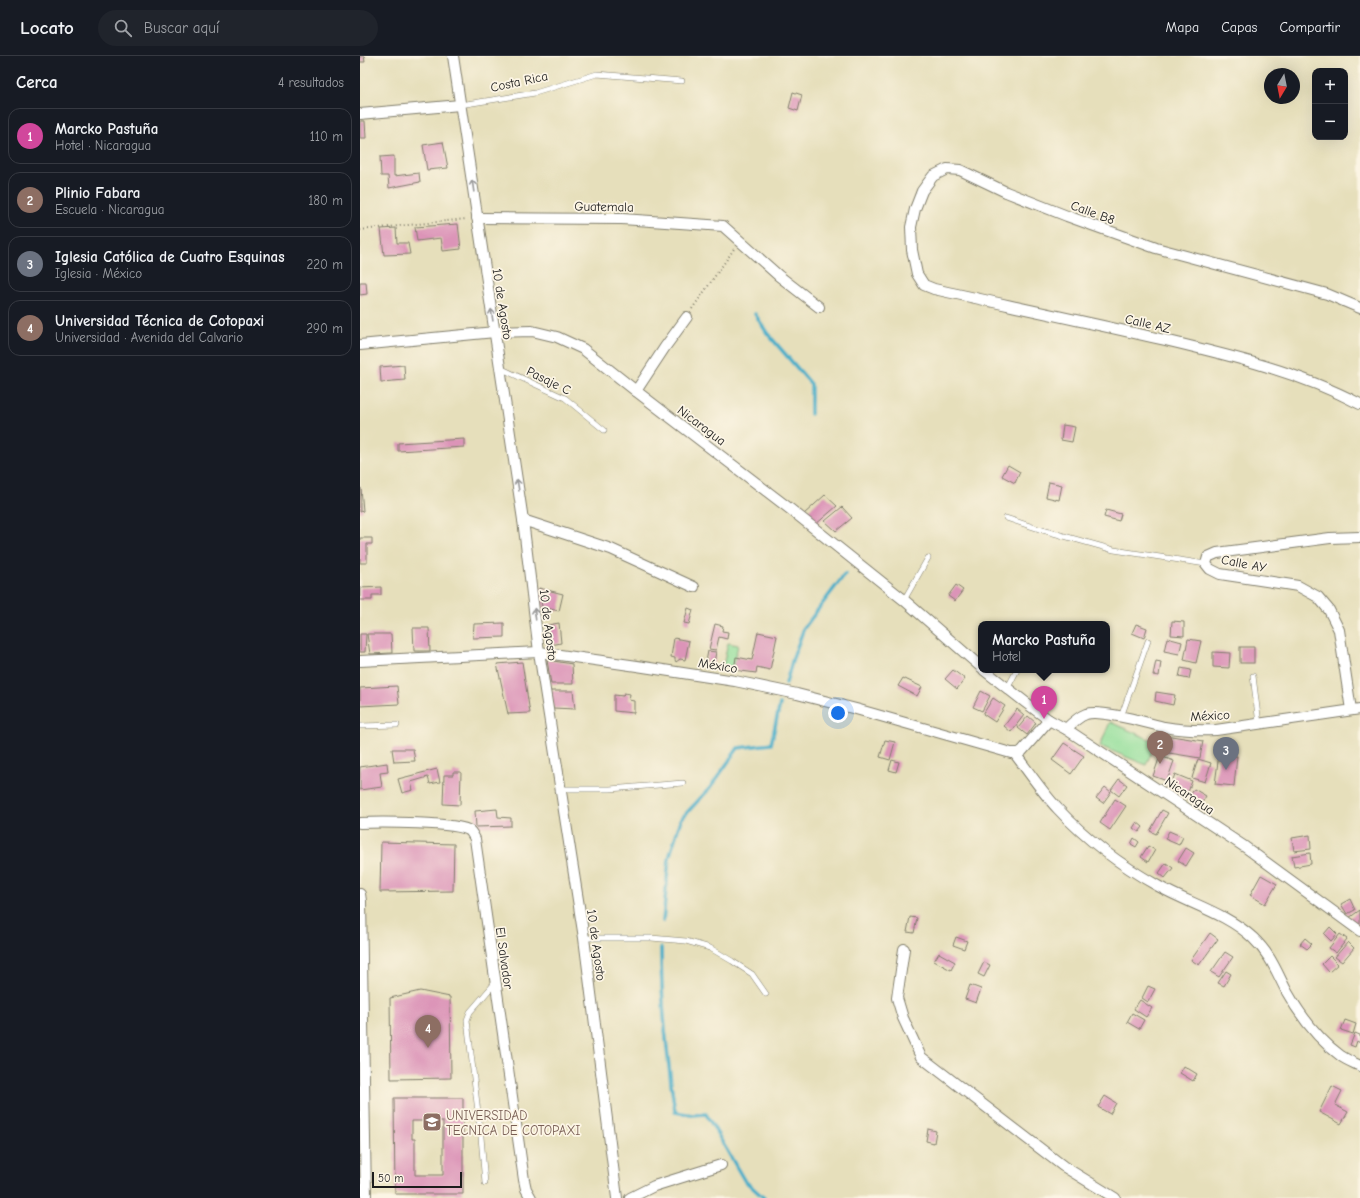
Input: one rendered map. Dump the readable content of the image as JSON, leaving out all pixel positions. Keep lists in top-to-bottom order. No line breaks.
{"streets":{"street":["Costa Rica","Guatemala","Calle B8","10 de Agosto","Calle AZ","Nicaragua","Calle AY","México","El Salvador"],"lane":["Pasaje C"]},"crossings":[["Costa Rica","10 de Agosto"],["Guatemala","10 de Agosto"],["Calle B8","Calle AZ"],["10 de Agosto","Pasaje C"],["10 de Agosto","Nicaragua"],["10 de Agosto","México"],["Nicaragua","México"],["Calle AY","México"]],"one_way":["10 de Agosto"],"places":{"school or university":["UNIVERSIDAD TECNICA DE COTOPAXI"]},"scale_bar":"50 m","north":"bottom","page":{"header":"Locato","search":"Buscar aquí","nav":["Mapa","Capas","Compartir"],"heading":["Cerca","4 resultados"],"map_buttons":["+","−"],"list":[{"mark":"1","name":"Marcko Pastuña","note":"Hotel · Nicaragua","value":"110 m"},{"mark":"2","name":"Plinio Fabara","note":"Escuela · Nicaragua","value":"180 m"},{"mark":"3","name":"Iglesia Católica de Cuatro Esquinas","note":"Iglesia · México","value":"220 m"},{"mark":"4","name":"Universidad Técnica de Cotopaxi","note":"Universidad · Avenida del Calvario","value":"290 m"}],"popup":["Marcko Pastuña","Hotel"],"pins":["1","2","3","4"],"scale":"50 m"}}
